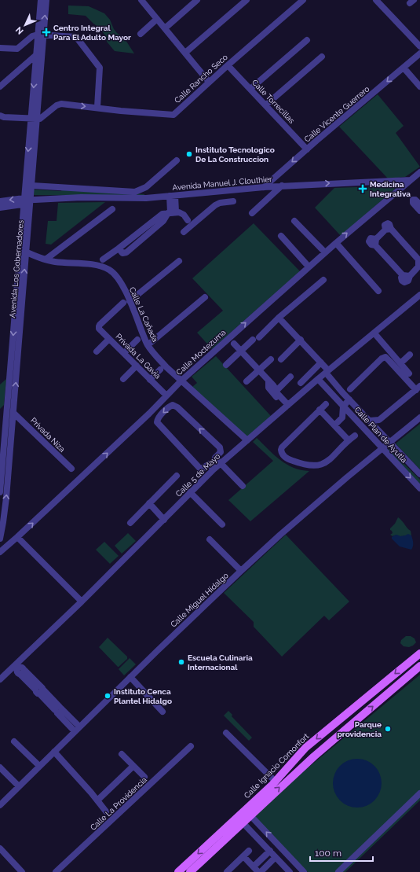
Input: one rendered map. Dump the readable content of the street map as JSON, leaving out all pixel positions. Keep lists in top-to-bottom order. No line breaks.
{"streets":{"main road":["Calle Ignacio Comonfort"],"street":["Calle Rancho Seco","Calle Torrecillas","Calle Vicente Guerrero","Avenida Manuel J. Clouthier","Avenida Los Gobernadores","Calle La Cañada","Calle Moctezuma","Privada La Gavia","Privada Niza","Calle Plan de Ayutla","Calle 5 de Mayo","Calle Miguel Hidalgo","Calle La Providencia"]},"crossings":[["Calle Rancho Seco","Calle Torrecillas"],["Calle Rancho Seco","Avenida Los Gobernadores"],["Calle Torrecillas","Calle Vicente Guerrero"],["Calle Vicente Guerrero","Avenida Manuel J. Clouthier"],["Avenida Manuel J. Clouthier","Avenida Los Gobernadores"],["Avenida Manuel J. Clouthier","Calle Moctezuma"],["Avenida Los Gobernadores","Calle La Cañada"],["Avenida Los Gobernadores","Privada Niza"],["Calle La Cañada","Calle Moctezuma"],["Calle La Cañada","Privada La Gavia"],["Calle La Cañada","Calle 5 de Mayo"],["Calle Moctezuma","Privada La Gavia"],["Calle Plan de Ayutla","Calle 5 de Mayo"],["Calle Plan de Ayutla","Calle Miguel Hidalgo"]],"one_way":["Calle Vicente Guerrero"],"places":{"health":["Centro Integral Para El Adulto Mayor","Medicina Integrativa"],"other":["Instituto Tecnologico De La Construccion","Escuela Culinaria Internacional","Instituto Cenca Plantel Hidalgo","Parque providencia"]},"scale_bar":"100 m","north":"bottom left"}
